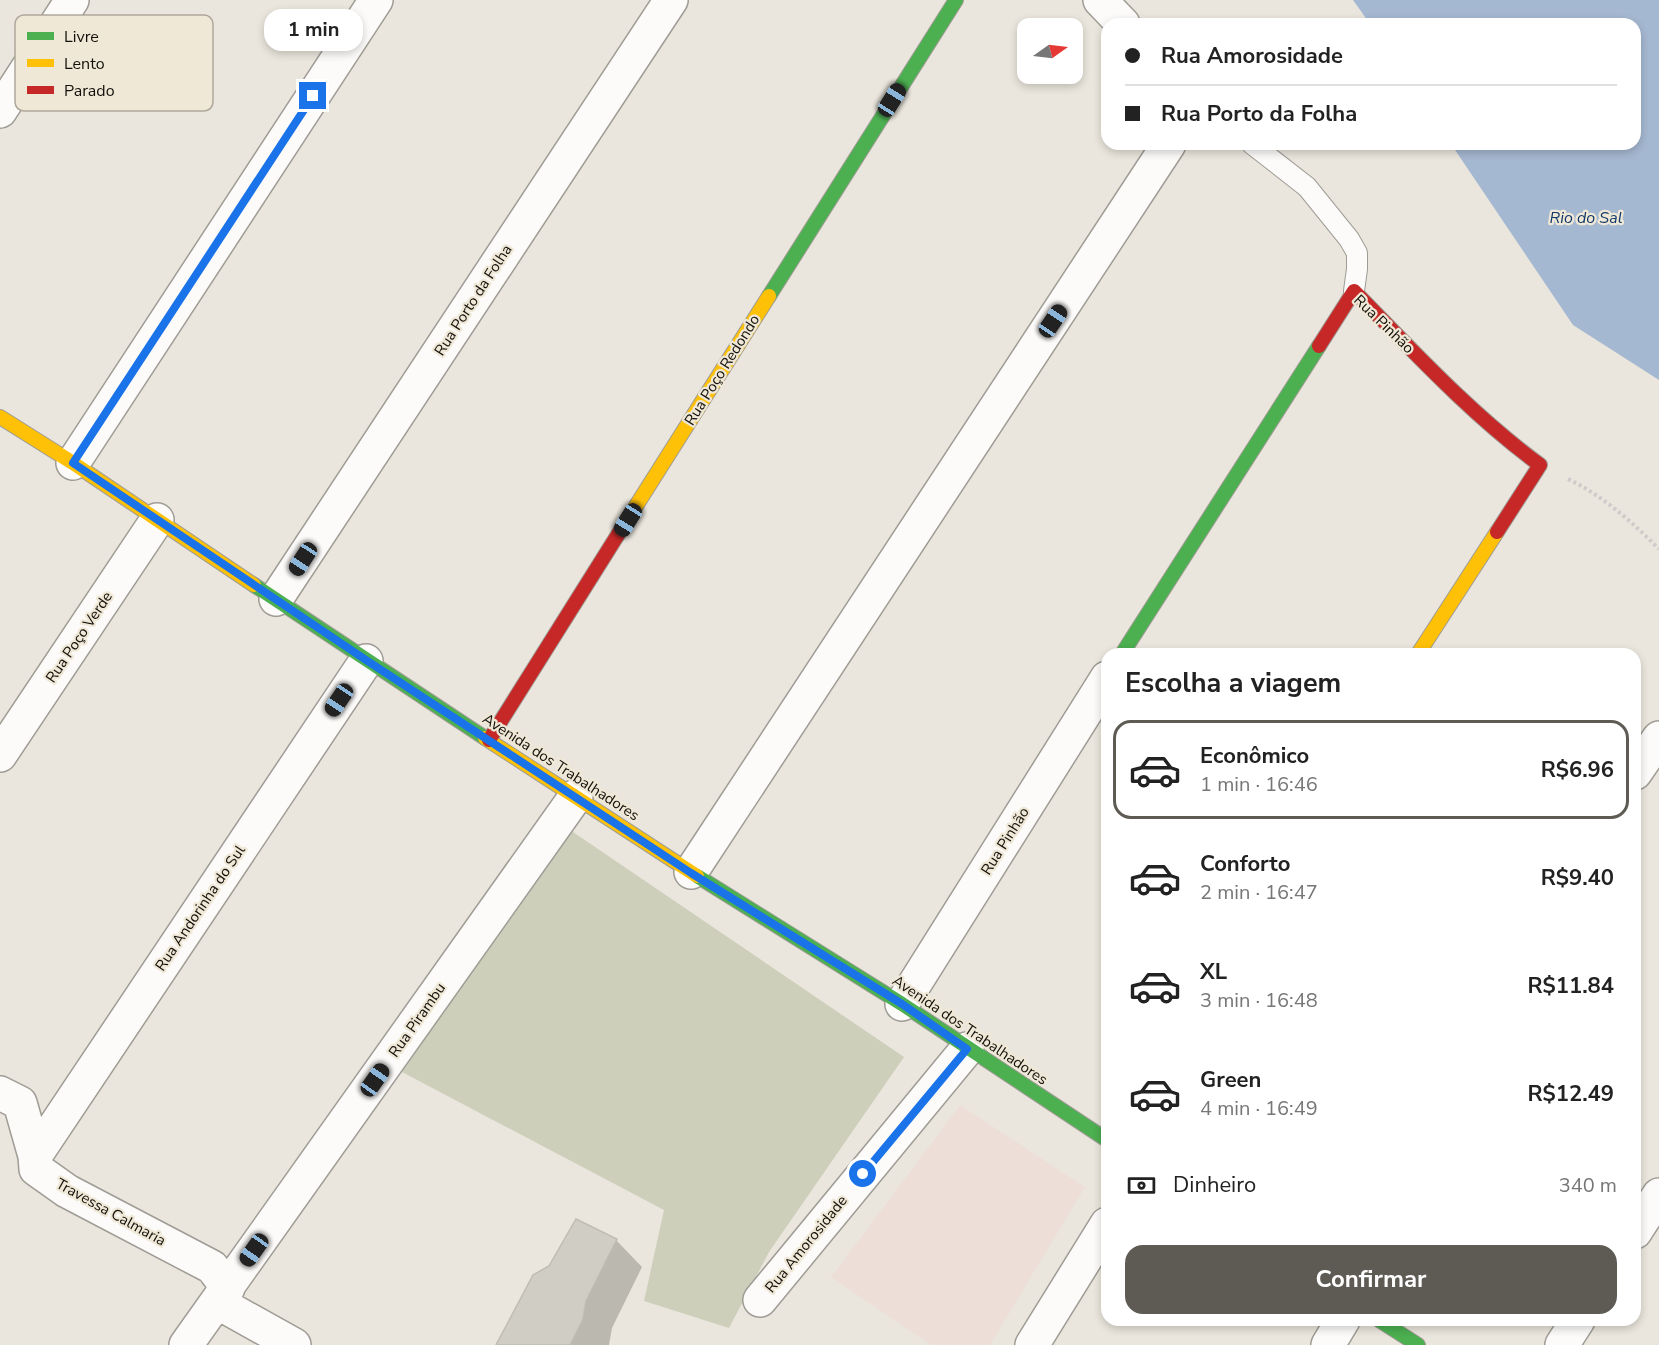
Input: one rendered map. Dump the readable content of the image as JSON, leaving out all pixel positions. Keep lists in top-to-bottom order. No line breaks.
{"streets":{"street":["Rua Porto da Folha","Rua Pinhão","Rua Poço Redondo","Rua Poço Verde","Avenida dos Trabalhadores","Rua Andorinha do Sul","Rua Pirambu","Travessa Calmaria","Rua Amorosidade"]},"crossings":[["Rua Porto da Folha","Avenida dos Trabalhadores"],["Rua Pinhão","Avenida dos Trabalhadores"],["Rua Poço Redondo","Avenida dos Trabalhadores"],["Rua Poço Verde","Avenida dos Trabalhadores"],["Avenida dos Trabalhadores","Rua Andorinha do Sul"],["Avenida dos Trabalhadores","Rua Pirambu"],["Avenida dos Trabalhadores","Rua Amorosidade"],["Rua Andorinha do Sul","Travessa Calmaria"],["Rua Pirambu","Travessa Calmaria"]],"water":["Rio do Sal"],"legend":["Livre","Lento","Parado"],"north":"right","page":{"bubble":"1 min","banner":["Rua Amorosidade","Rua Porto da Folha"],"heading":"Escolha a viagem","list":[{"name":"Econômico","note":"1 min · 16:46","value":"R$6.96"},{"name":"Conforto","note":"2 min · 16:47","value":"R$9.40"},{"name":"XL","note":"3 min · 16:48","value":"R$11.84"},{"name":"Green","note":"4 min · 16:49","value":"R$12.49"}],"pay":["Dinheiro","340 m"],"buttons":"Confirmar"}}
